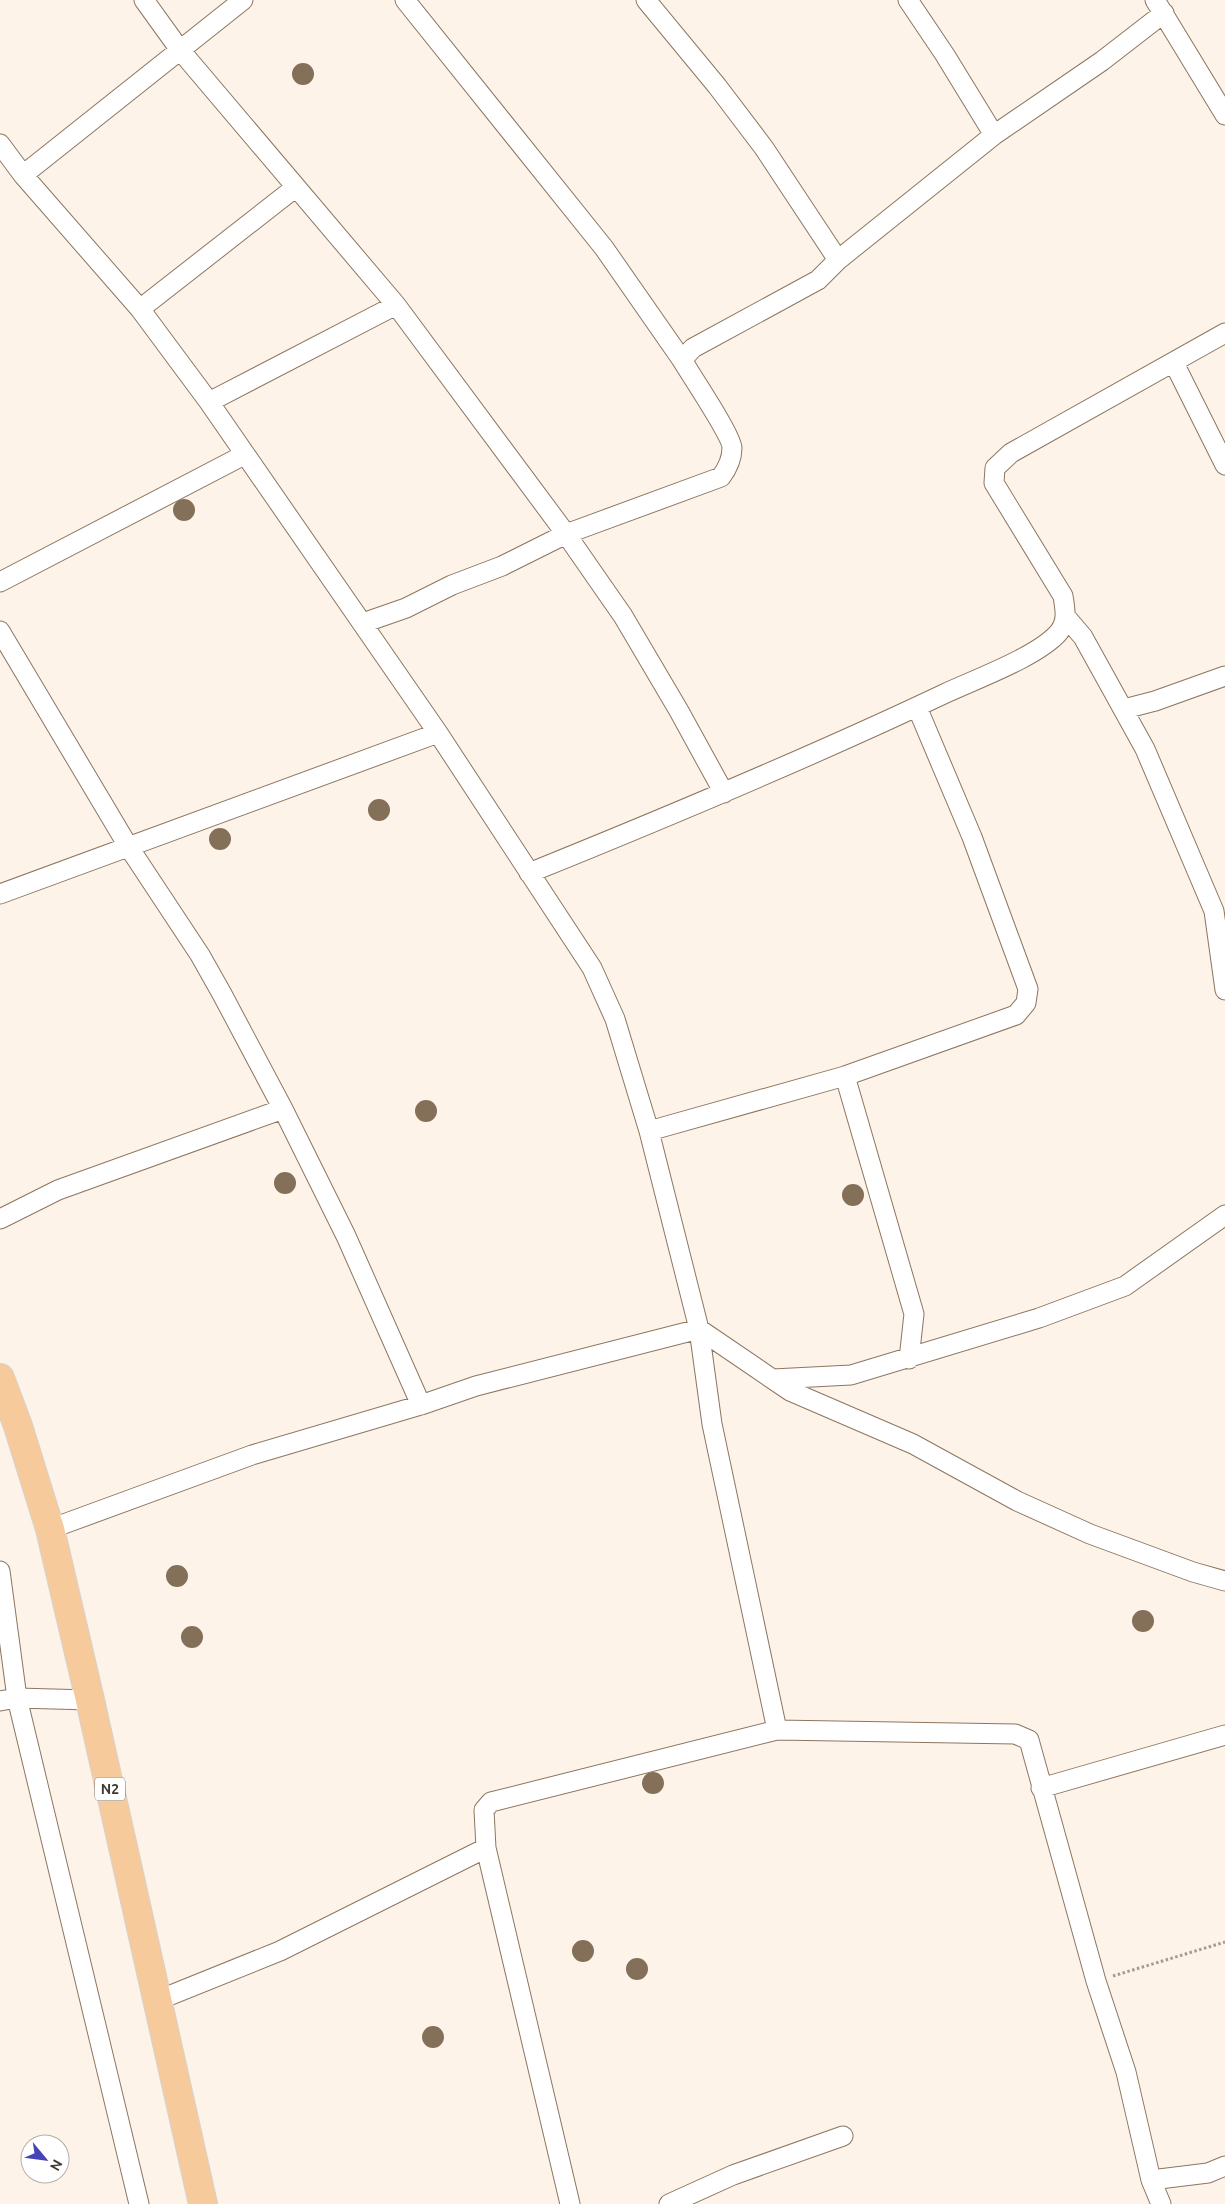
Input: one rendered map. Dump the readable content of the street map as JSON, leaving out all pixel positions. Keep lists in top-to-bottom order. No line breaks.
{"streets":{"highway":["N2"]},"north":"bottom right"}
